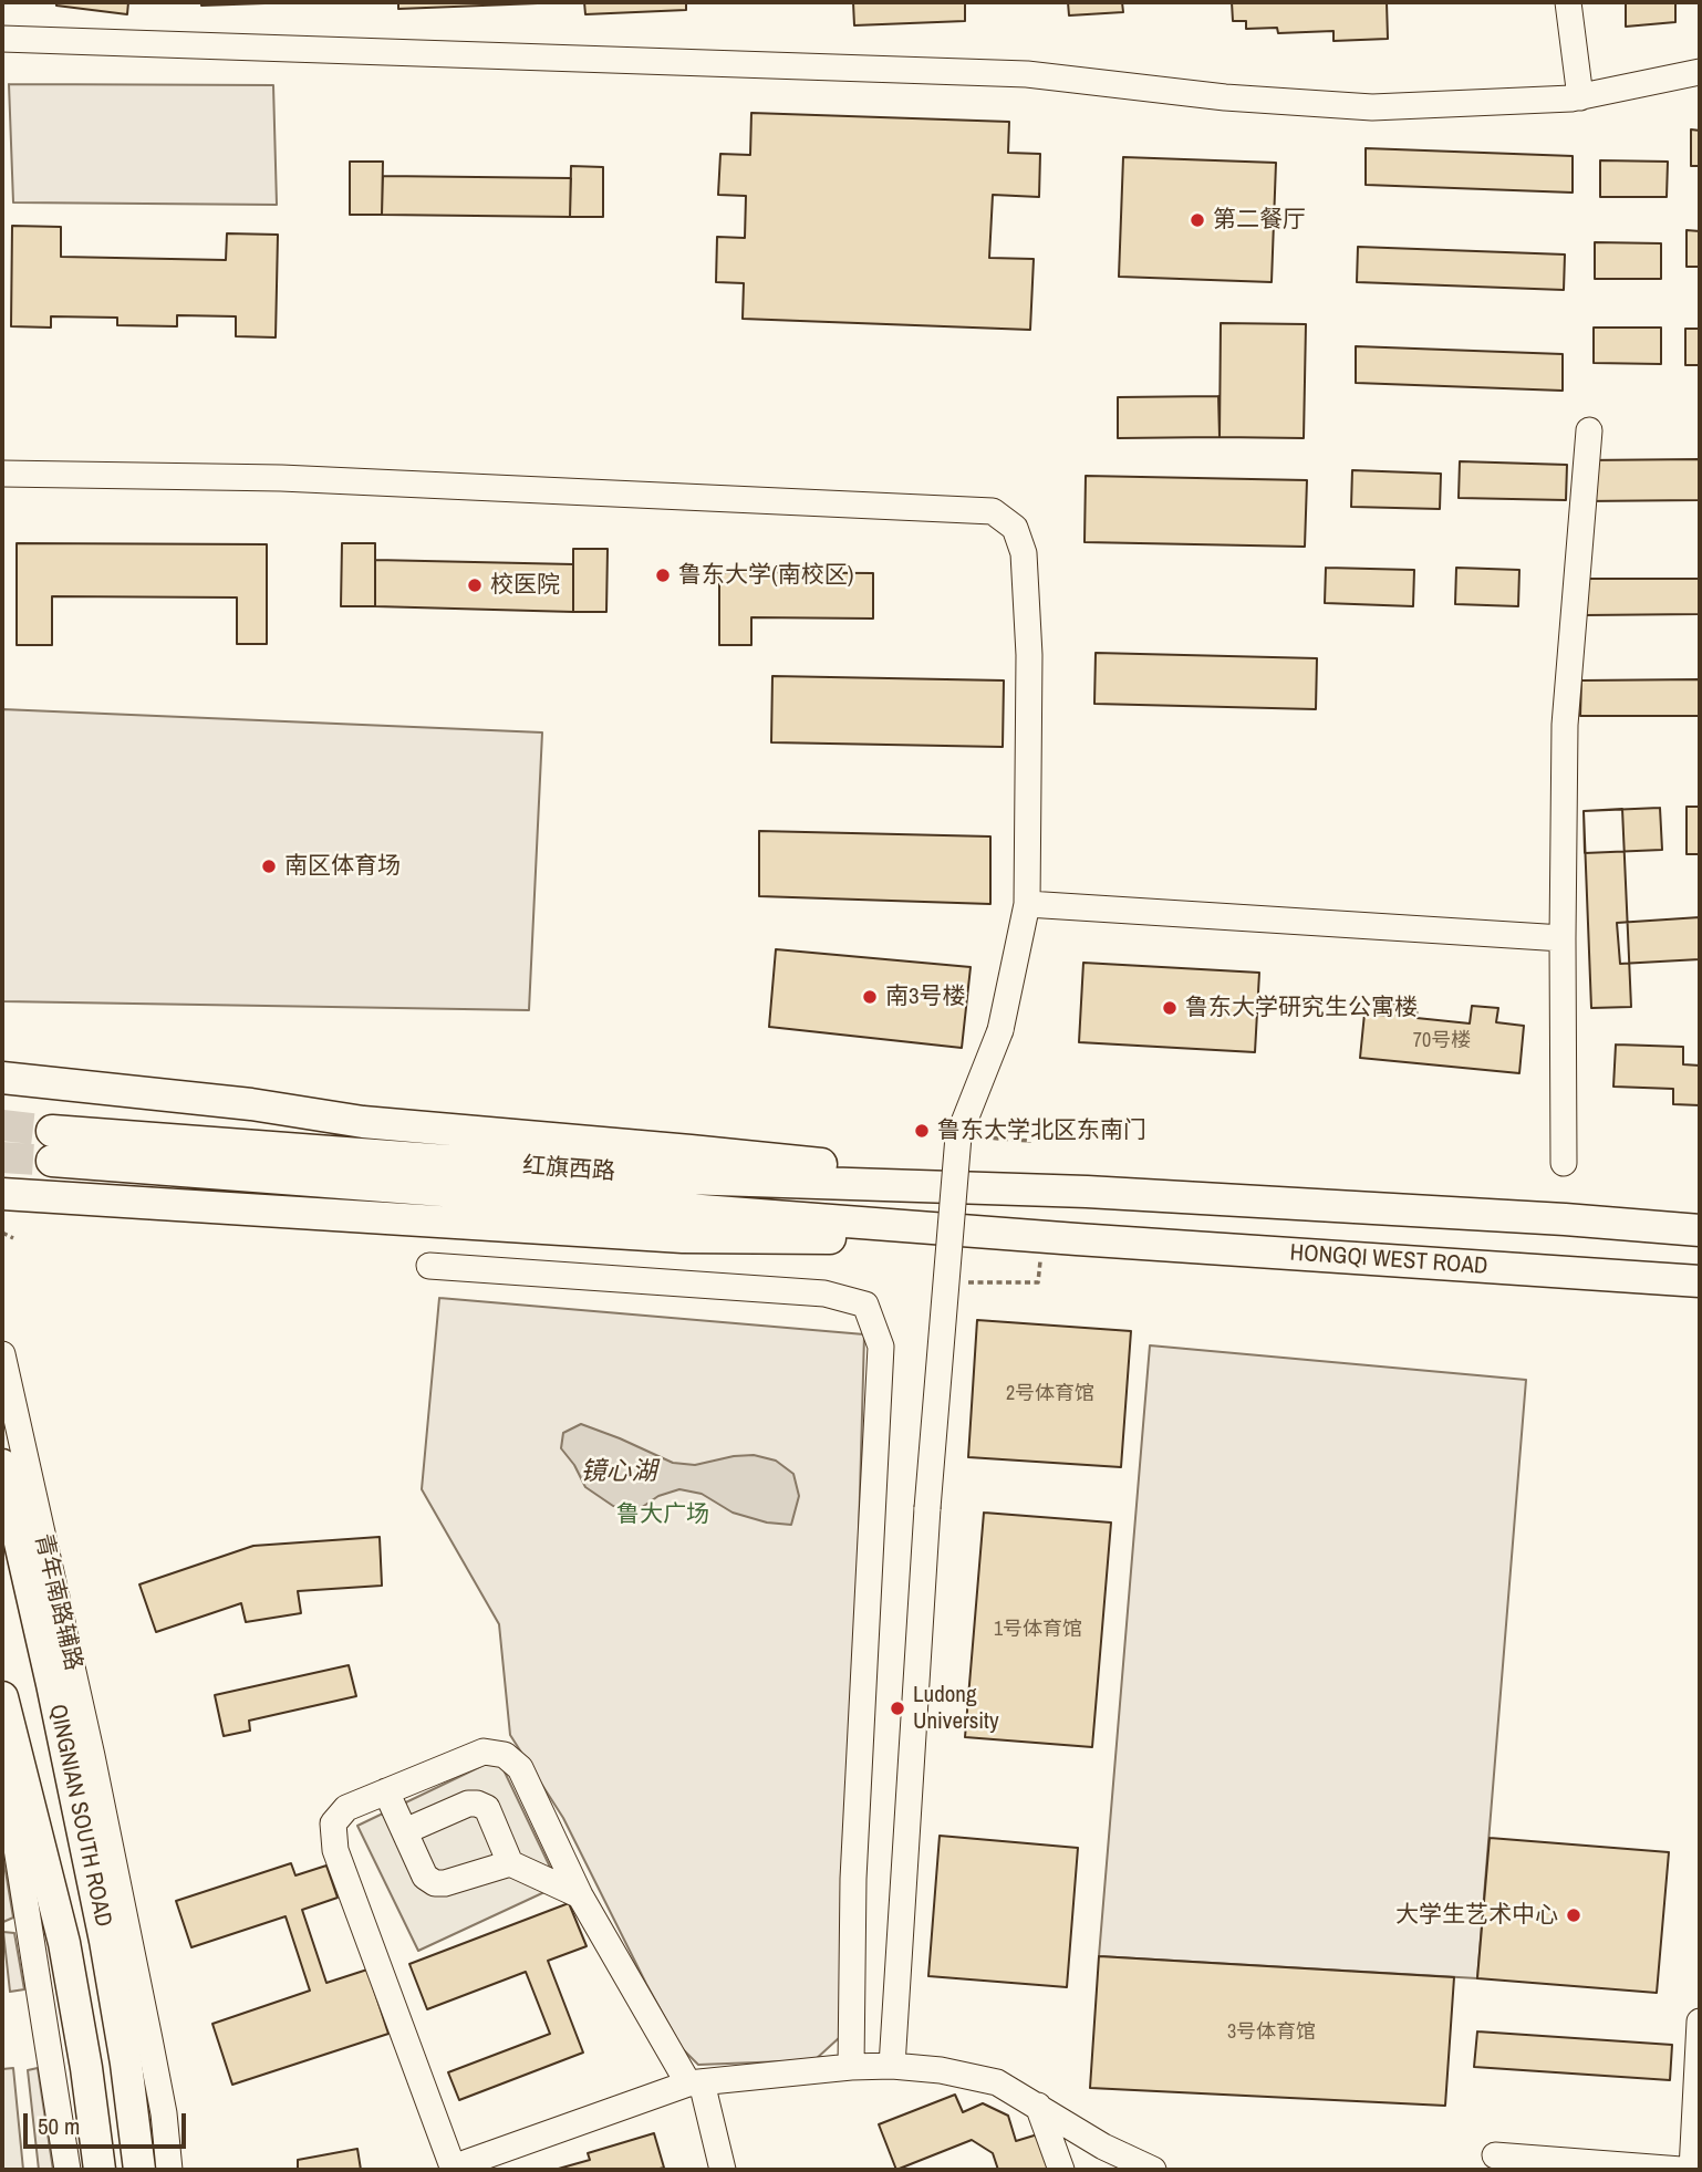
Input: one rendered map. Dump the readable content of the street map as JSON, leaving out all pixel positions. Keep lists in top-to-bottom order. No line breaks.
{"streets":{"main road":["红旗西路","HONGQI WEST ROAD","QINGNIAN SOUTH ROAD"],"street":["青年南路辅路"]},"crossings":[["红旗西路","HONGQI WEST ROAD"]],"water":["镜心湖"],"parks":["鲁大广场"],"places":["第二餐厅","鲁东大学(南校区)","校医院","南区体育场","南3号楼","鲁东大学研究生公寓楼","鲁东大学北区东南门","Ludong University","大学生艺术中心"],"house_numbers":["70号楼","2号体育馆","1号体育馆","3号体育馆"],"scale_bar":"50 m"}
